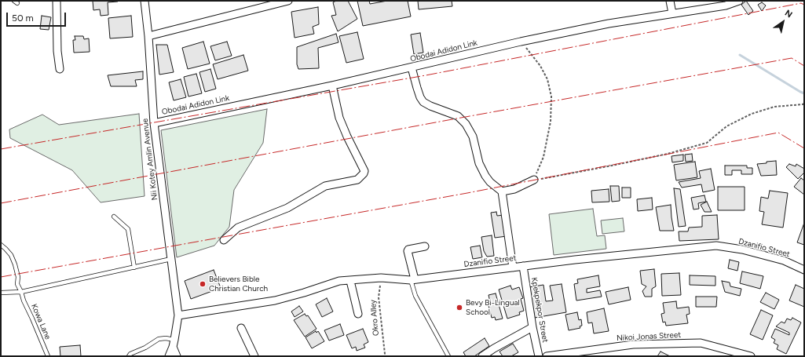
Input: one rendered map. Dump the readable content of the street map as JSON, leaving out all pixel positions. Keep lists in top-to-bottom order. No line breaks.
{"streets":{"street":["Obodai Adidon Link","Nii Kotey Amlin Avenue","Dzanifio Street","Kpekpekpor Street","Nikoi Jonas Street"],"lane":["Kowa Lane"],"path":["Okro Alley"]},"crossings":[["Obodai Adidon Link","Nii Kotey Amlin Avenue"],["Nii Kotey Amlin Avenue","Dzanifio Street"],["Dzanifio Street","Kpekpekpor Street"],["Dzanifio Street","Okro Alley"]],"places":["Believers Bible Christian Church","Bevy Bi-Lingual School"],"scale_bar":"50 m","north":"top right"}
